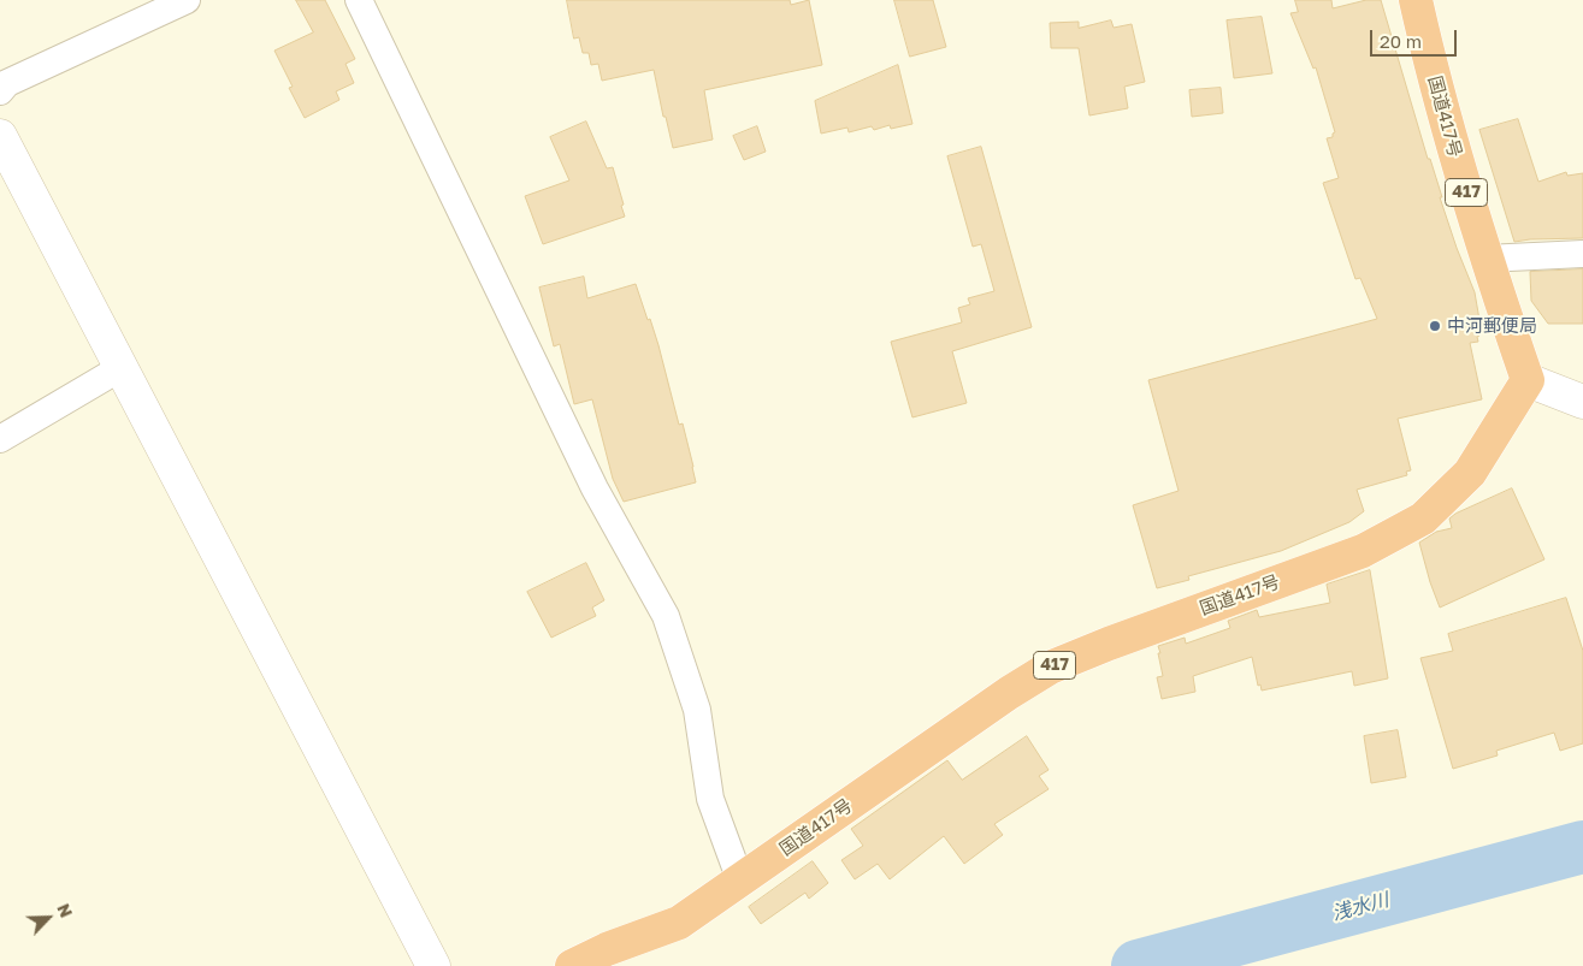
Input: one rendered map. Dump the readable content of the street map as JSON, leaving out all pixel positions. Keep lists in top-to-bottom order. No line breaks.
{"streets":{"highway":["国道417号","417"]},"water":["浅水川"],"places":["中河郵便局"],"scale_bar":"20 m","north":"top right"}
